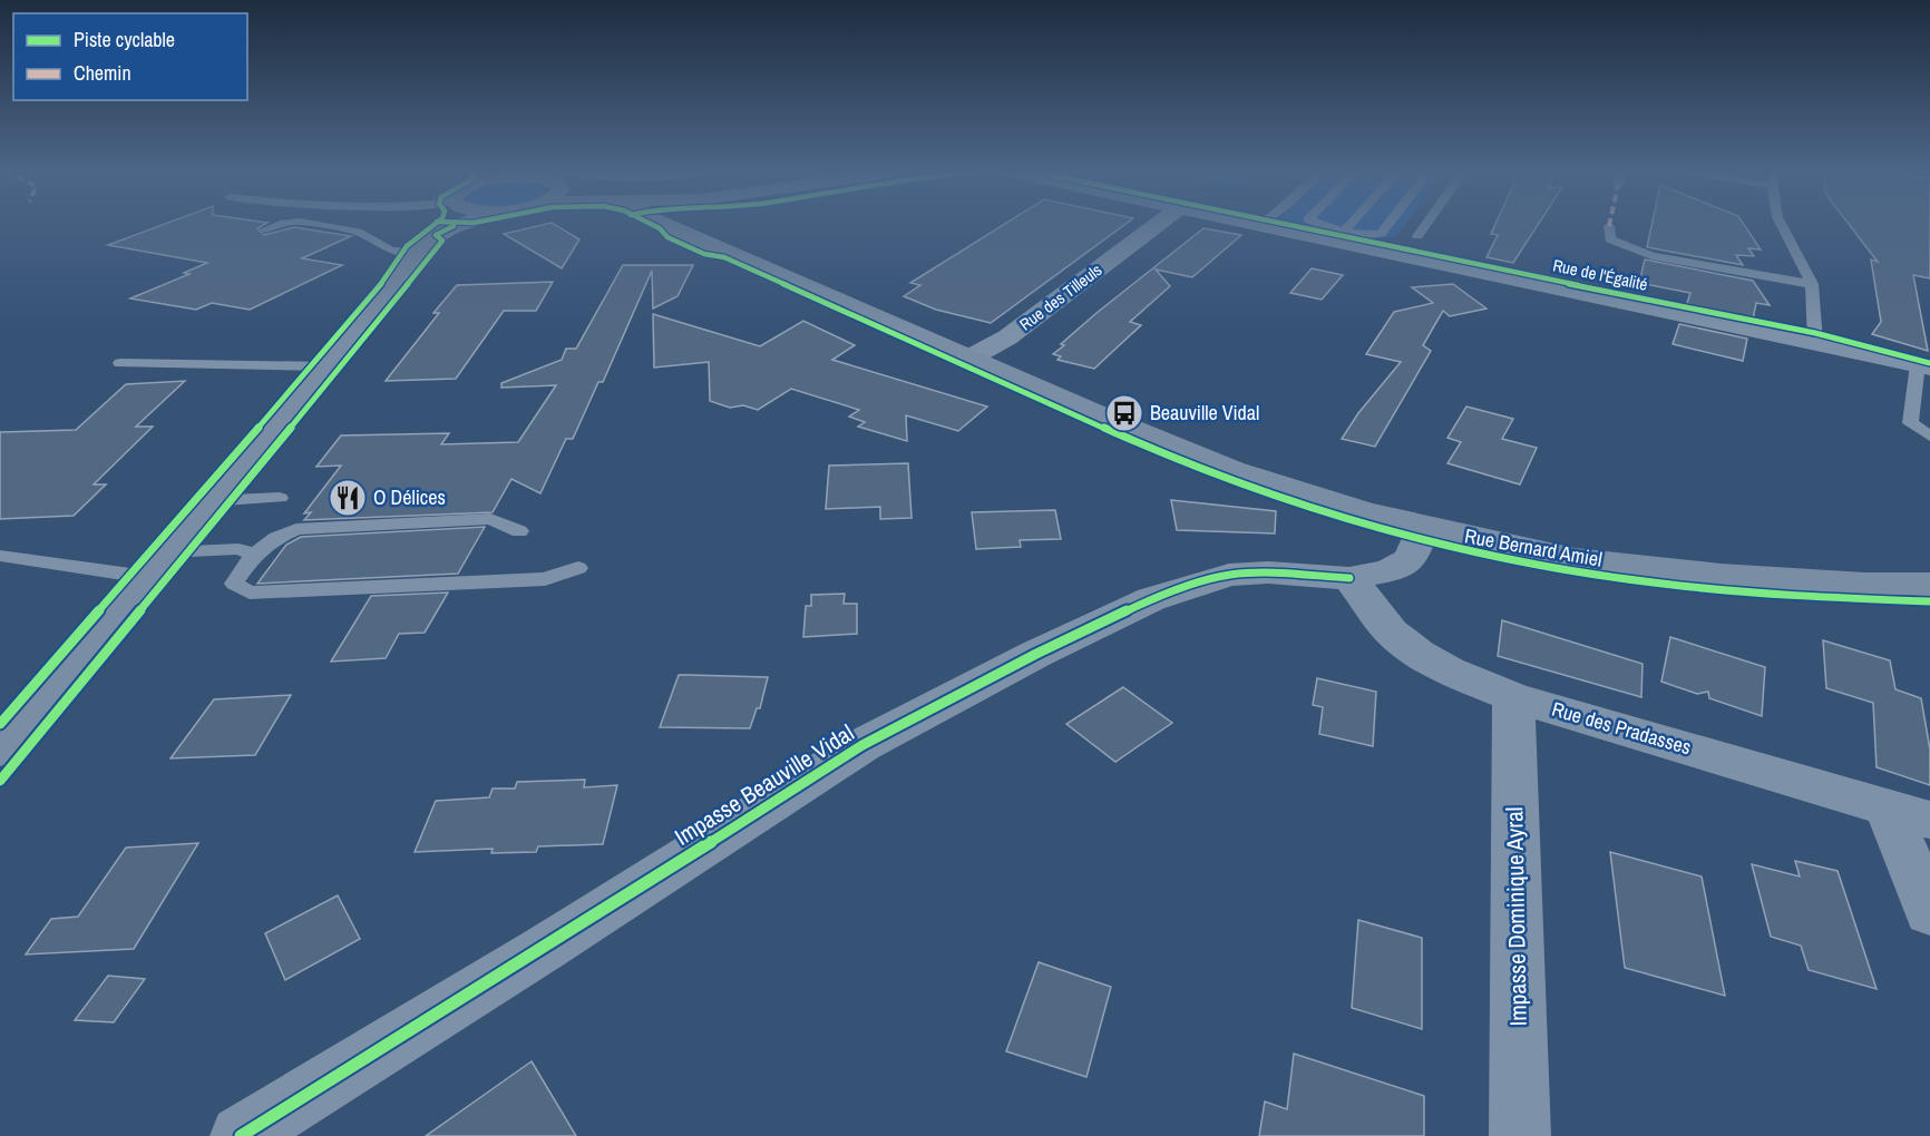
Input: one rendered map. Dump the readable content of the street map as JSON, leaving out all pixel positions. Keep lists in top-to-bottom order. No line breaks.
{"streets":{"main road":["Rue Bernard Amiel"],"street":["Rue de l'Égalité","Rue des Tilleuls","Rue des Pradasses","Impasse Beauville Vidal","Impasse Dominique Ayral"]},"crossings":[["Rue des Tilleuls","Rue Bernard Amiel"],["Rue Bernard Amiel","Impasse Beauville Vidal"],["Rue des Pradasses","Impasse Beauville Vidal"],["Rue des Pradasses","Impasse Dominique Ayral"]],"places":{"bus stop":["Beauville Vidal"],"restaurant":["O Délices"]},"legend":["Piste cyclable","Chemin"]}
